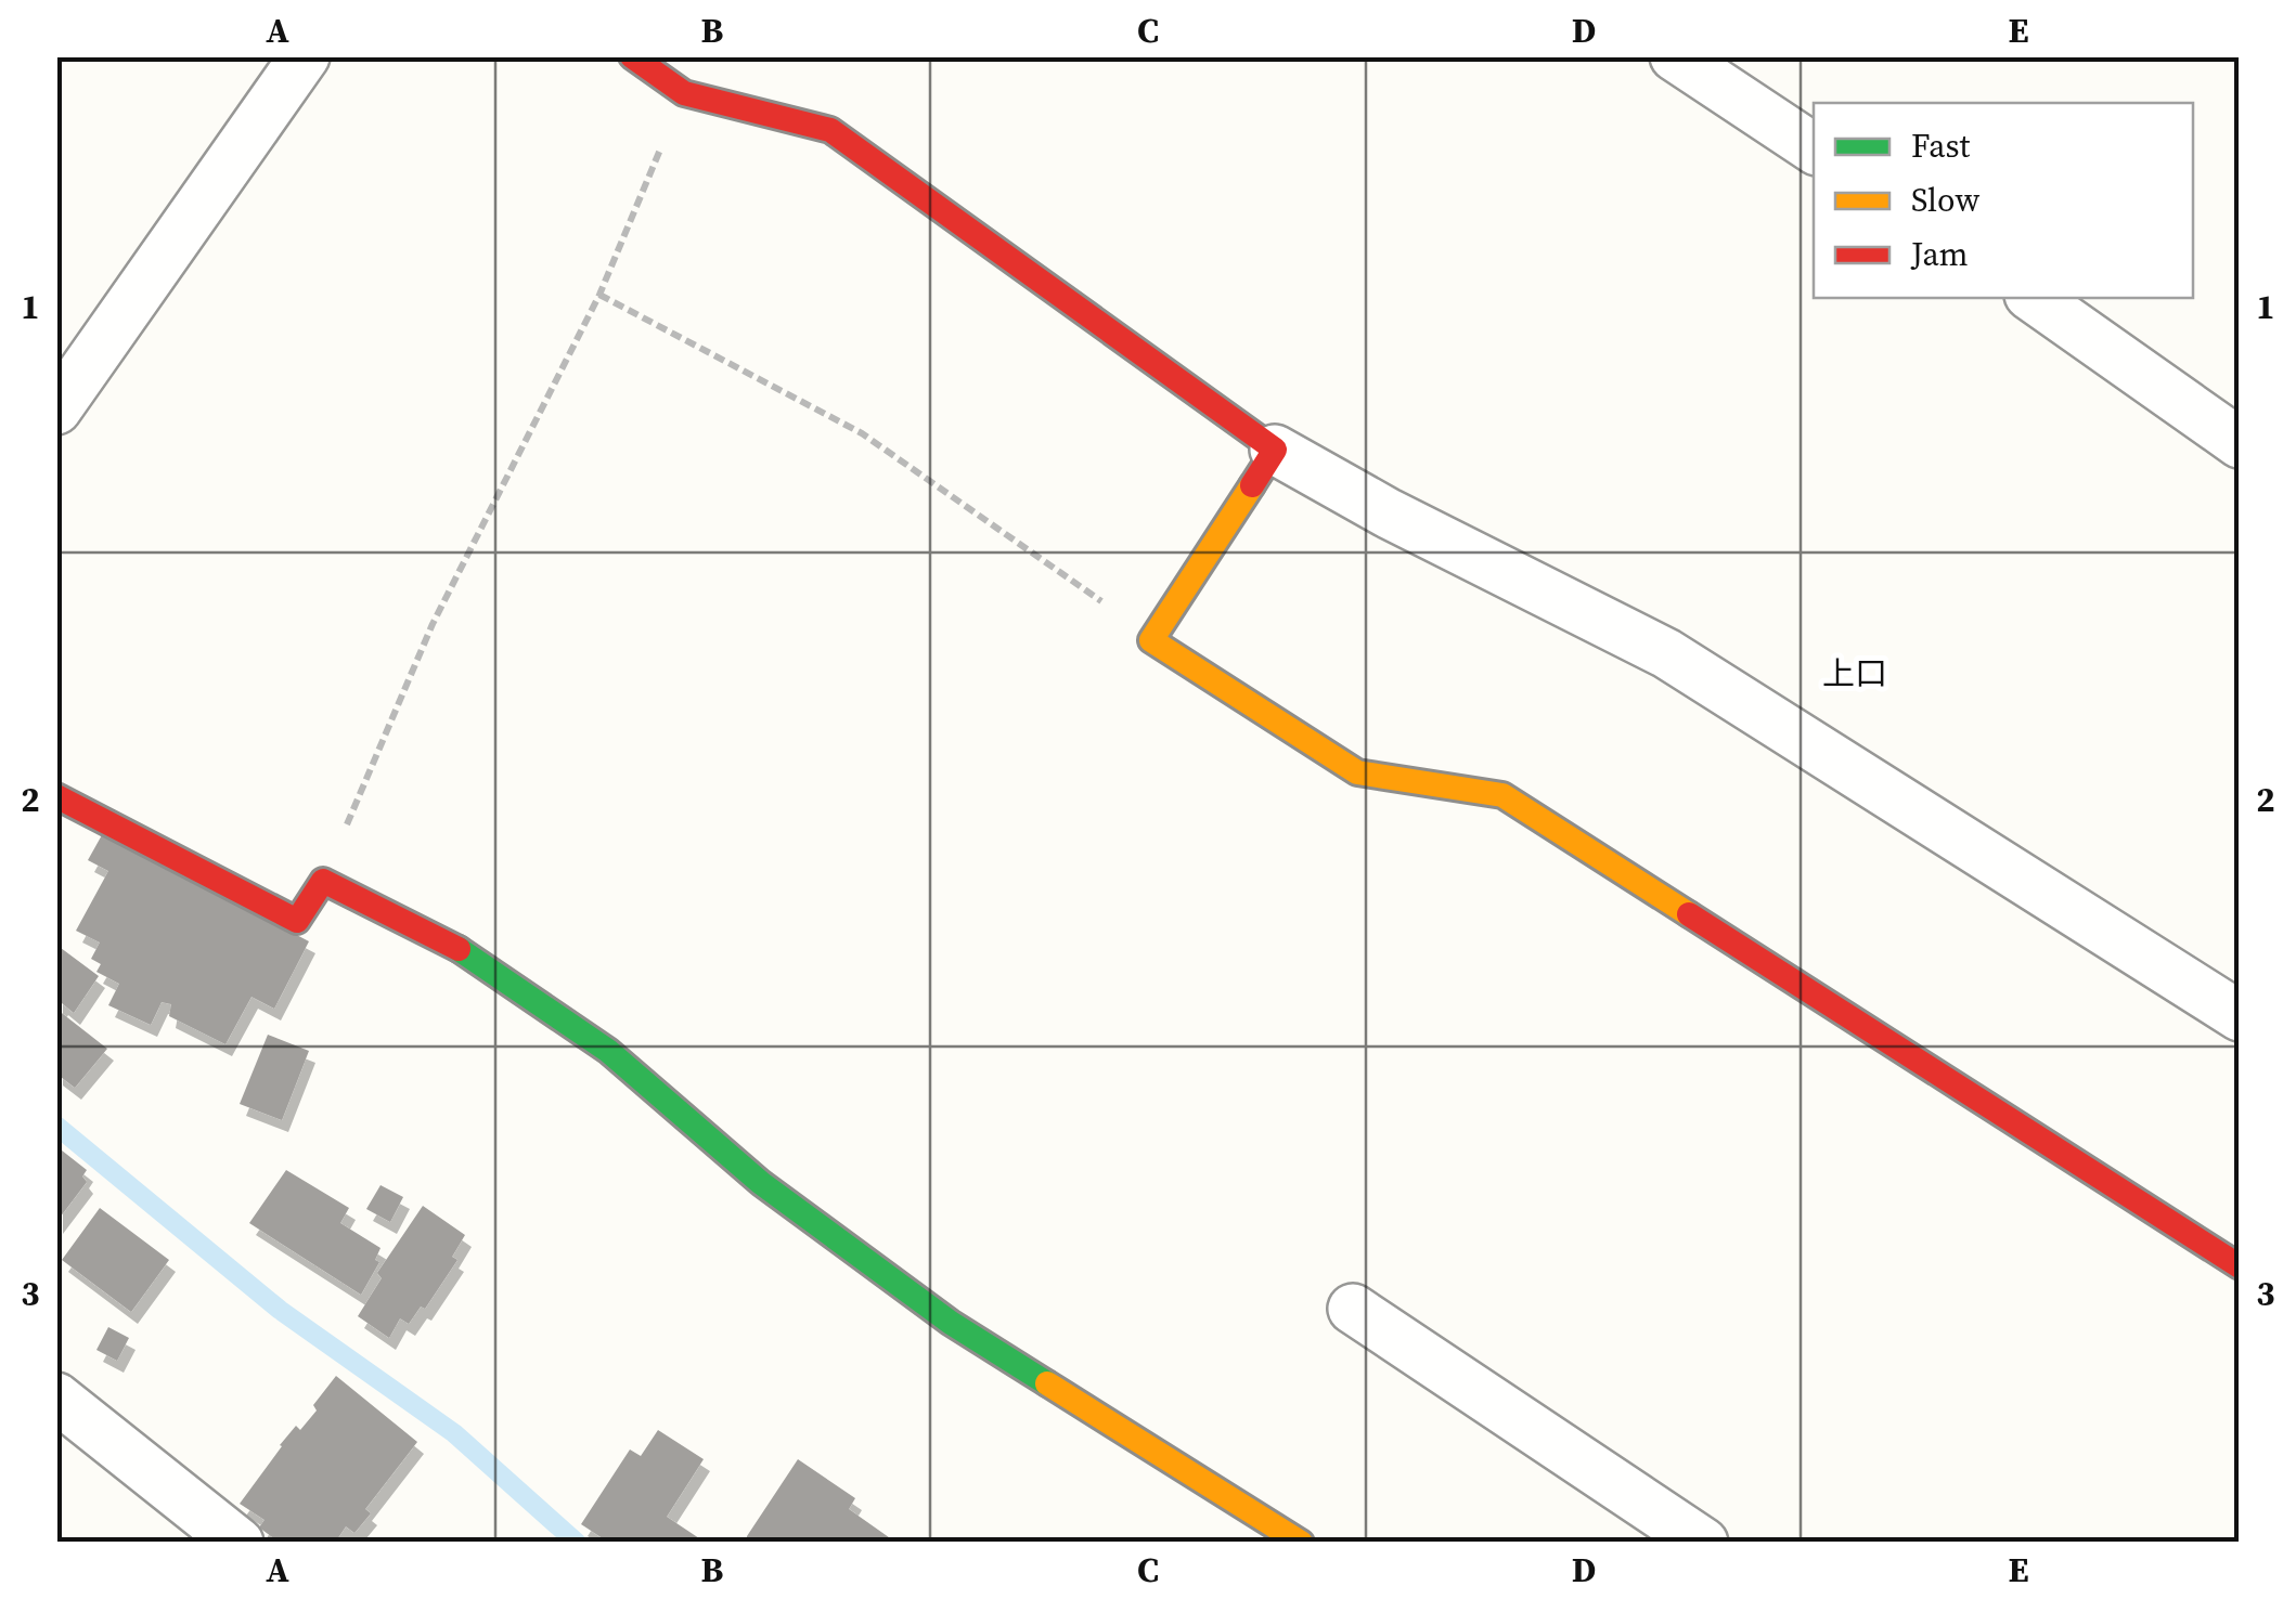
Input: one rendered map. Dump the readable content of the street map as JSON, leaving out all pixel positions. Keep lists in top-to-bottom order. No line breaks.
{"districts":["上口"],"legend":["Fast","Slow","Jam"],"grid":{"columns":["A","B","C","D","E"],"rows":["1","2","3"]}}
